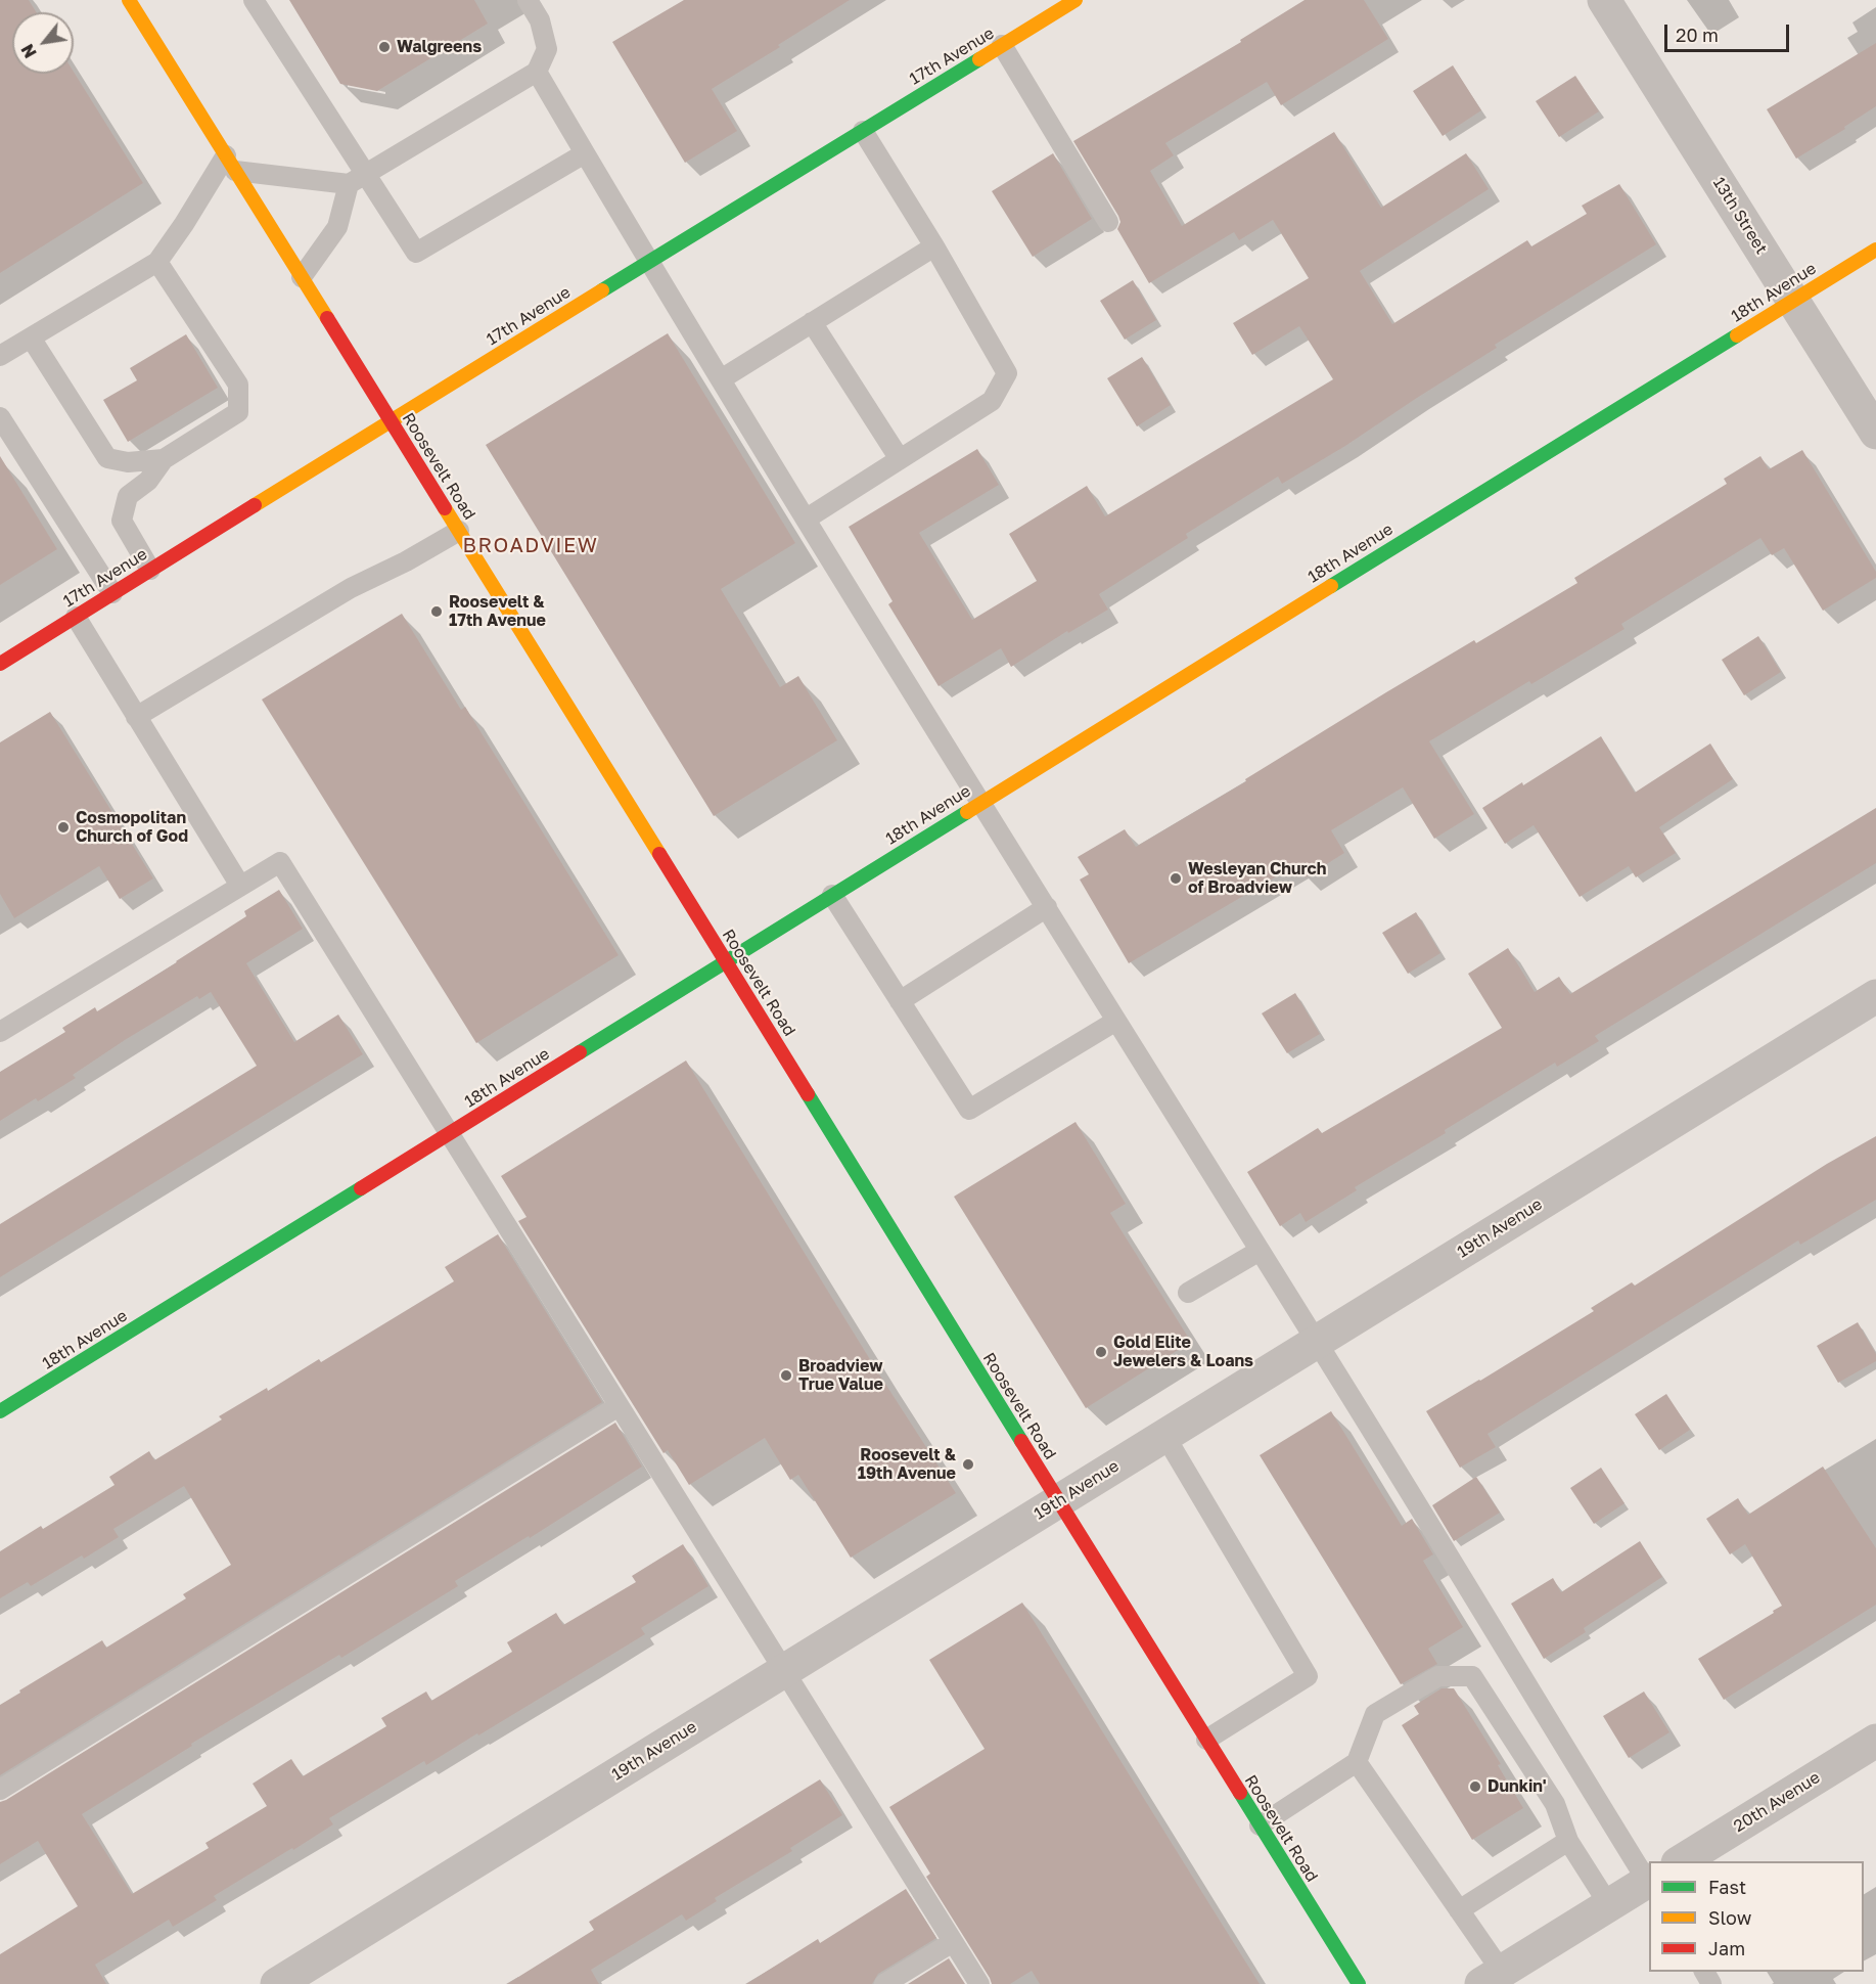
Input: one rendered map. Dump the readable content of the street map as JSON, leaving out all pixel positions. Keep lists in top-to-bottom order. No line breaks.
{"streets":{"street":["17th Avenue","13th Street","18th Avenue","Roosevelt Road","19th Avenue","20th Avenue"]},"crossings":[["17th Avenue","Roosevelt Road"],["13th Street","18th Avenue"],["18th Avenue","Roosevelt Road"],["Roosevelt Road","19th Avenue"]],"districts":["BROADVIEW"],"places":["Walgreens","Roosevelt & 17th Avenue","Cosmopolitan Church of God","Wesleyan Church of Broadview","Gold Elite Jewelers & Loans","Broadview True Value","Roosevelt & 19th Avenue","Dunkin'"],"legend":["Fast","Slow","Jam"],"scale_bar":"20 m","north":"bottom left"}
